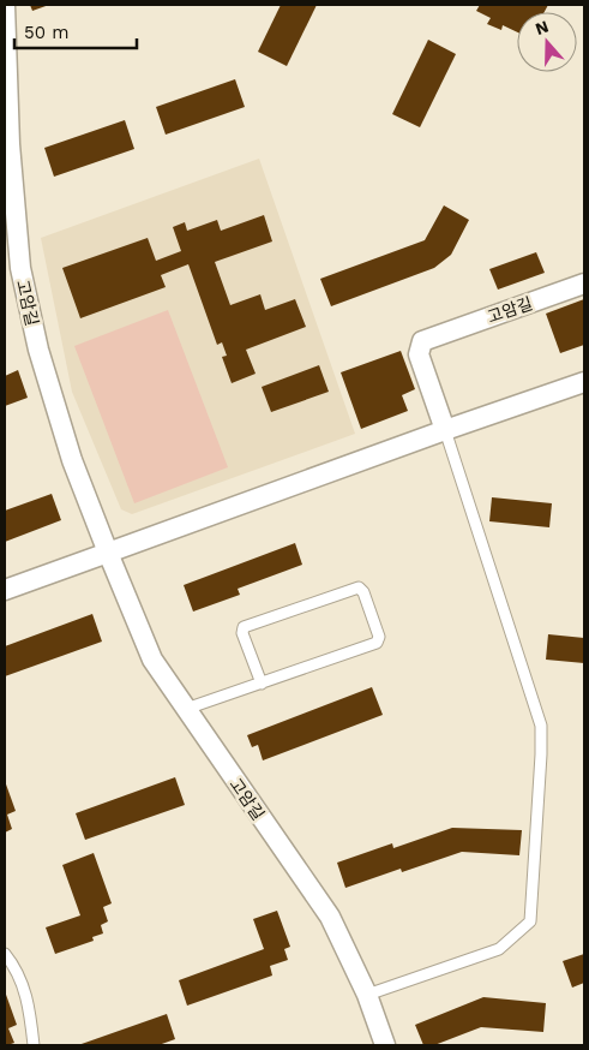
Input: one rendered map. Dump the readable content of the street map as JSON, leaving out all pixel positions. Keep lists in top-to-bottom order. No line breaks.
{"streets":{"street":["고암길"]},"scale_bar":"50 m","north":"top"}
